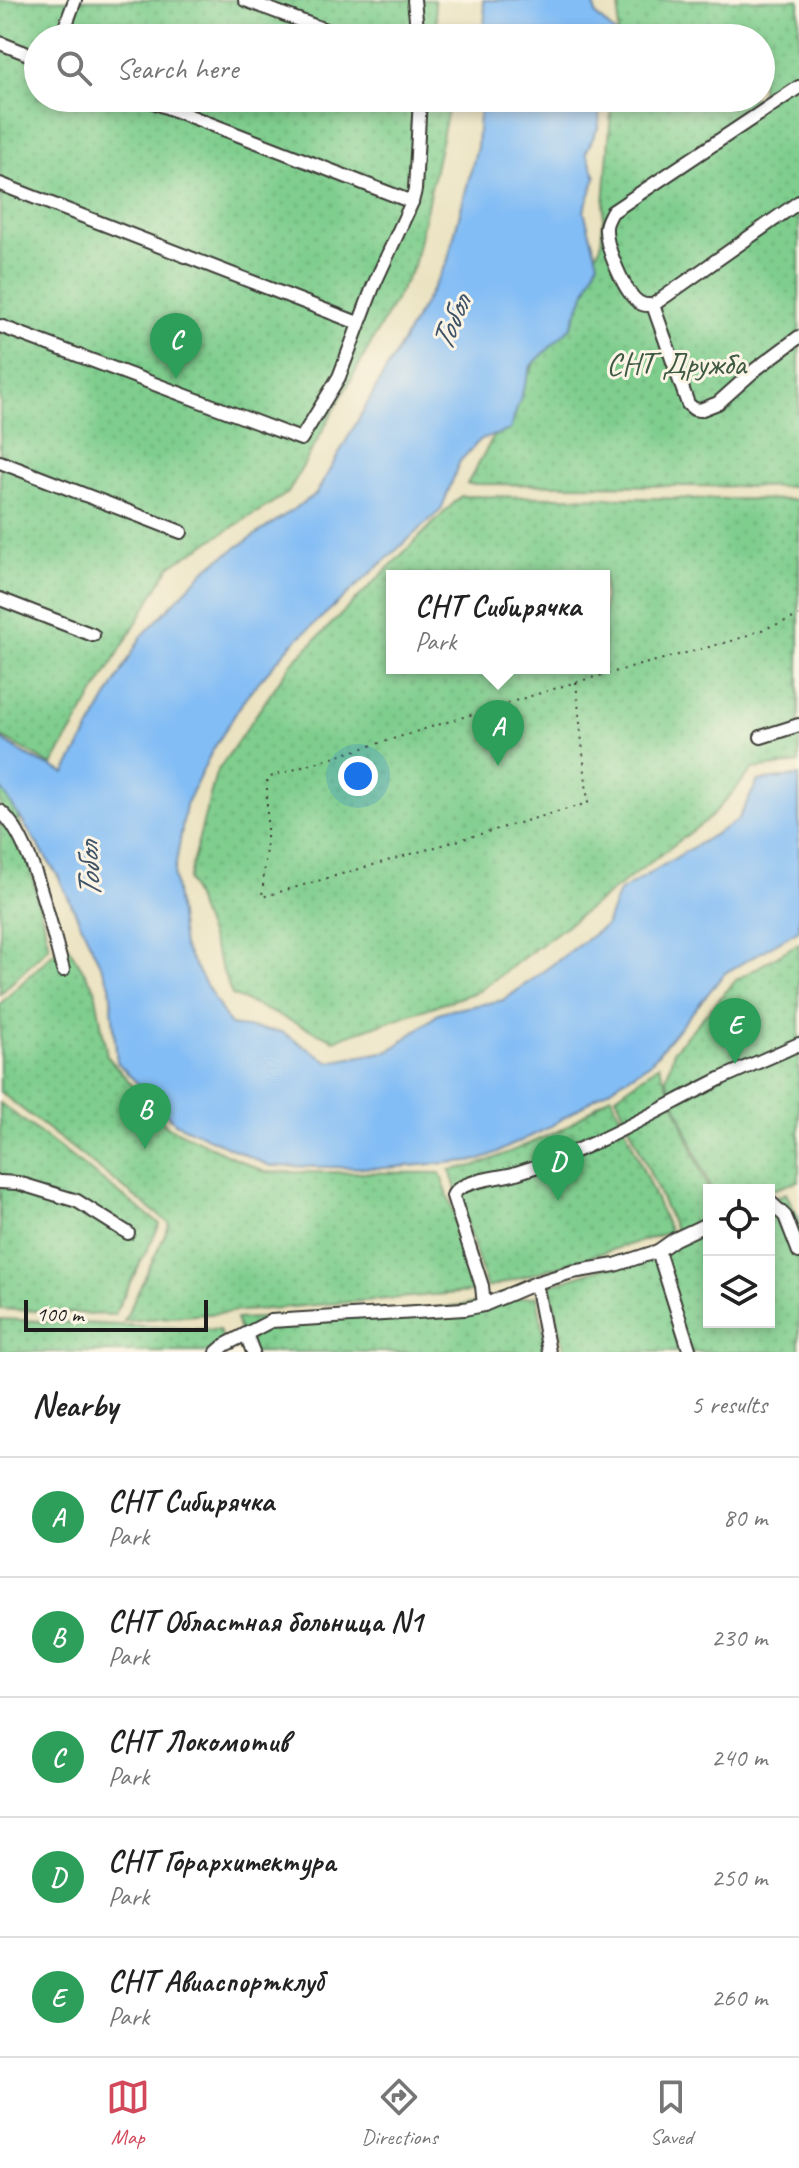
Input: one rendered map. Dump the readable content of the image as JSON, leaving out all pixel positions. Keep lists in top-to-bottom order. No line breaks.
{"water":["Тобол"],"parks":["СНТ Дружба"],"scale_bar":"100 m","page":{"search":"Search here","pins":["C","A","E","B","D"],"popup":["СНТ Сибирячка","Park"],"scale":"100 m","heading":["Nearby","5 results"],"list":[{"mark":"A","name":"СНТ Сибирячка","note":"Park","value":"80 m"},{"mark":"B","name":"СНТ Областная больница N1","note":"Park","value":"230 m"},{"mark":"C","name":"СНТ Локомотив","note":"Park","value":"240 m"},{"mark":"D","name":"СНТ Горархитектура","note":"Park","value":"250 m"},{"mark":"E","name":"СНТ Авиаспортклуб","note":"Park","value":"260 m"}],"nav":["Map","Directions","Saved"]}}
